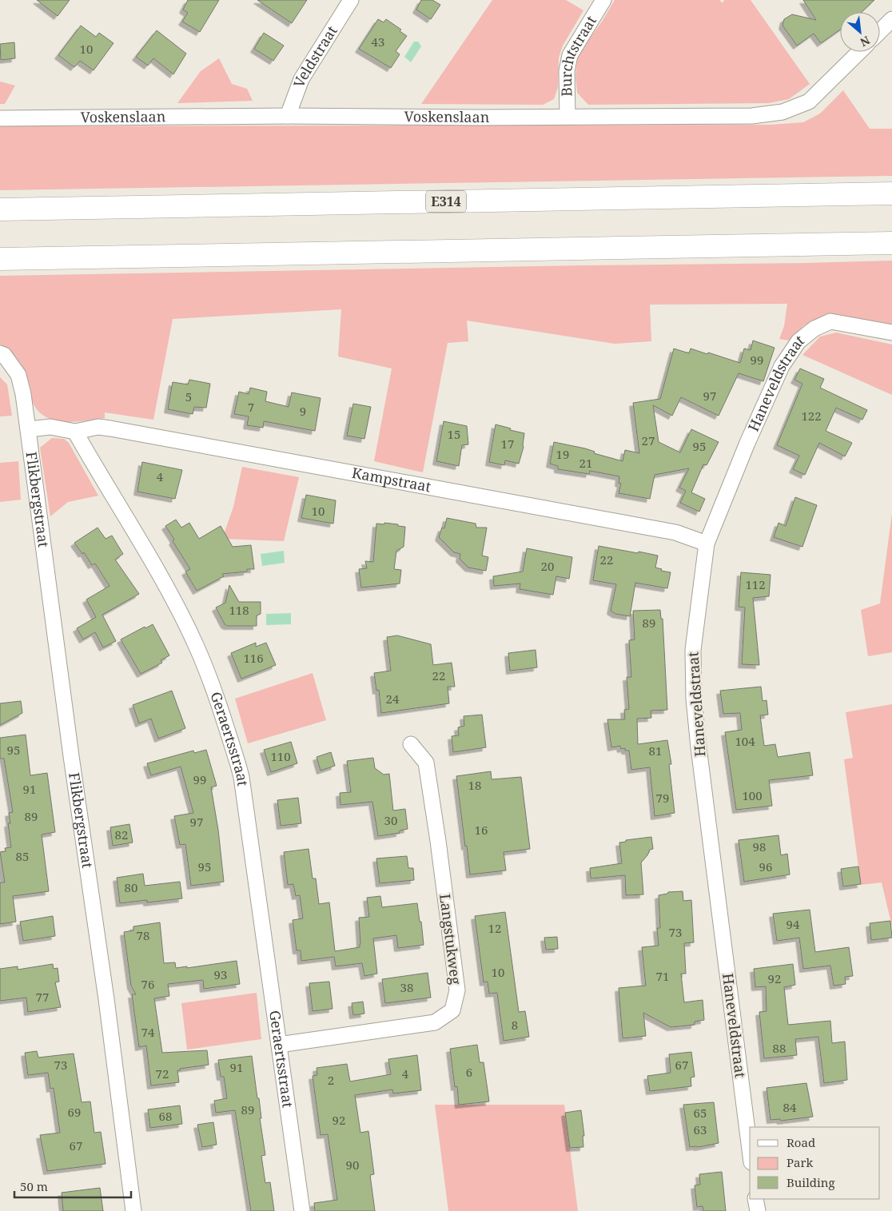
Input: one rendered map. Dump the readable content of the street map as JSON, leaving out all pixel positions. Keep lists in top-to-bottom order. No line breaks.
{"streets":{"highway":["E314"],"street":["Veldstraat","Burchtstraat","Voskenslaan","Haneveldstraat","Kampstraat","Flikbergstraat","Geraertsstraat","Langstukweg"]},"crossings":[["Veldstraat","Voskenslaan"],["Burchtstraat","Voskenslaan"],["Haneveldstraat","Kampstraat"],["Kampstraat","Geraertsstraat"],["Geraertsstraat","Langstukweg"]],"house_numbers":["43","10","99","97","5","7","9","122","15","27","17","95","19","21","4","10","22","20","112","118","89","116","22","24","104","95","81","110","99","18","91","100","79","89","30","97","16","82","98","85","95","96","80","94","12","73","78","10","93","71","92","76","38","77","8","74","88","73","67","91","6","72","4","2","84","89","69","65","68","92","63","67","90"],"legend":["Road","Park","Building"],"scale_bar":"50 m","north":"bottom right"}
